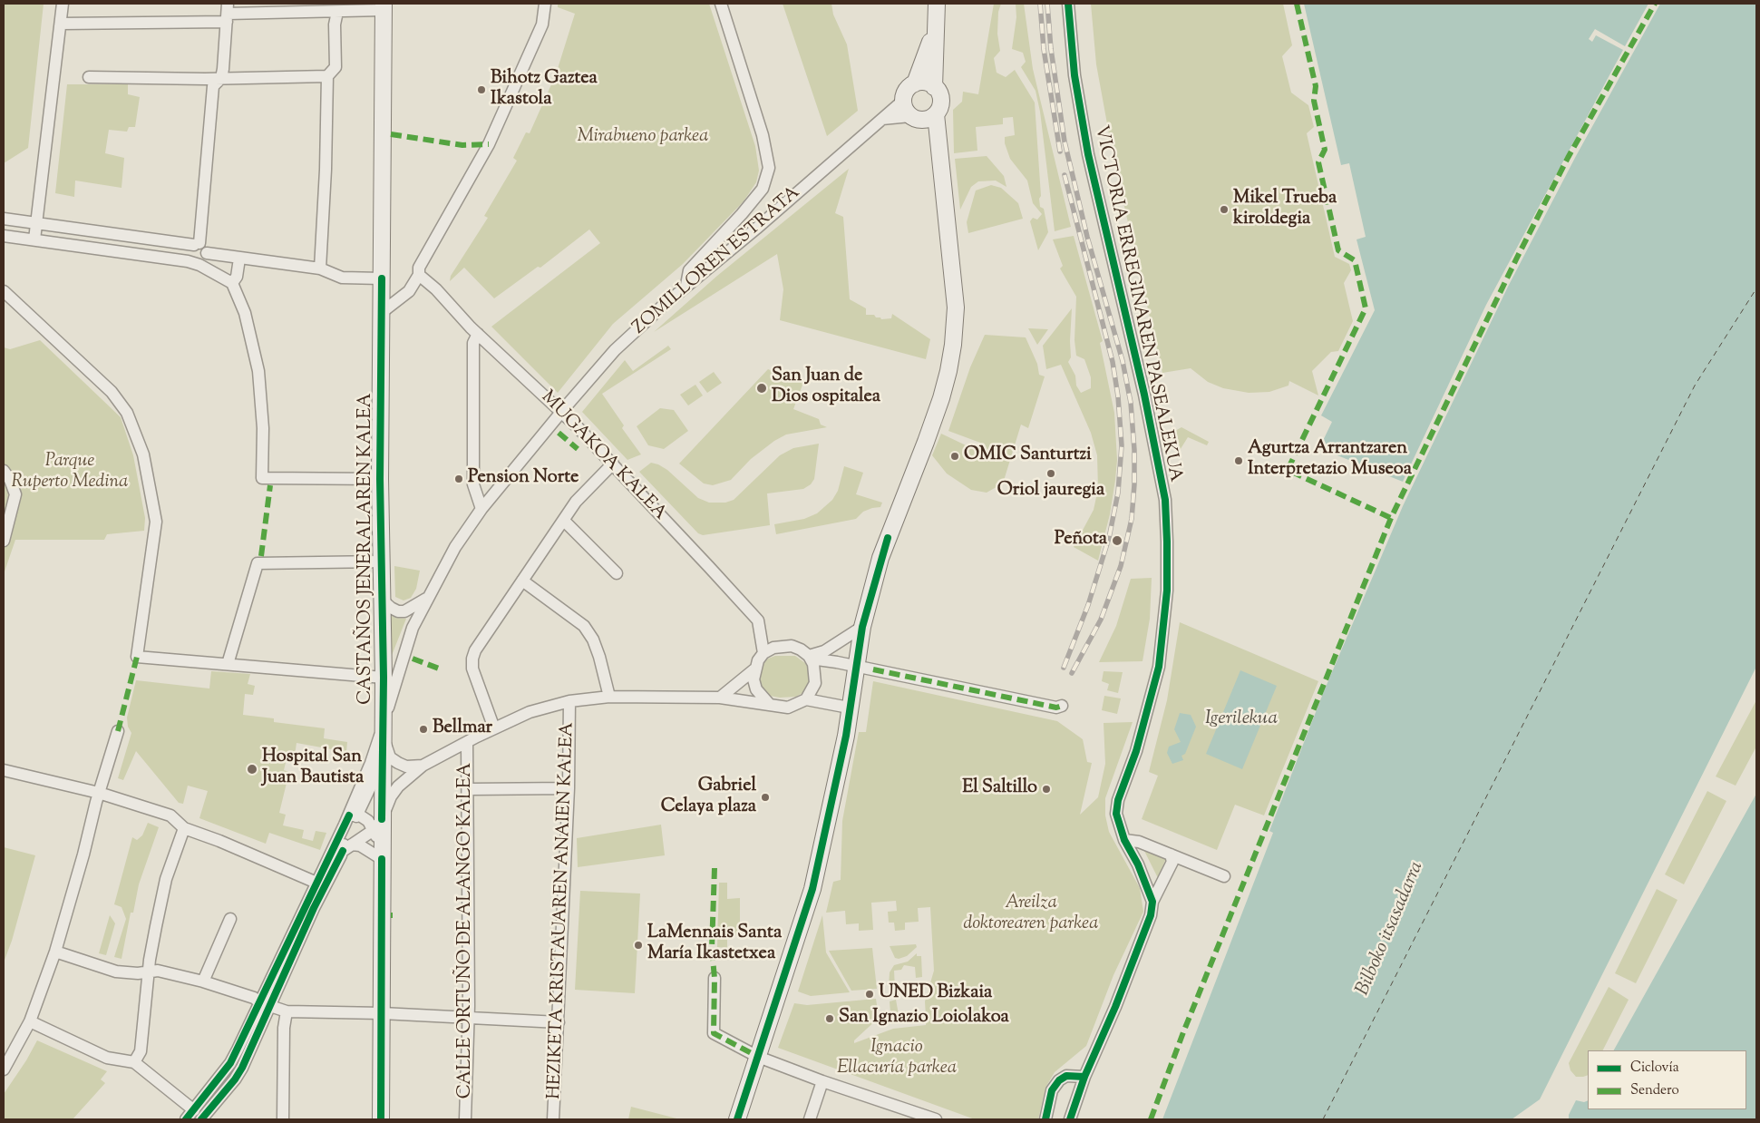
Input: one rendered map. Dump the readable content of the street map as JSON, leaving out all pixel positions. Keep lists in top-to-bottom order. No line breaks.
{"streets":{"street":["ZOMILLOREN ESTRATA","VICTORIA ERREGINAREN PASEALEKUA","MUGAKOA KALEA","CASTAÑOS JENERALAREN KALEA","HEZIKETA KRISTAUAREN ANAIEN KALEA","CALLE ORTUÑO DE ALANGO KALEA"]},"crossings":[["ZOMILLOREN ESTRATA","MUGAKOA KALEA"],["ZOMILLOREN ESTRATA","CASTAÑOS JENERALAREN KALEA"]],"water":["Igerilekua","Bilboko itsasadarra"],"parks":["Mirabueno parkea","Parque Ruperto Medina","Areilza doktorearen parkea","Ignacio Ellacuría parkea"],"places":["Bihotz Gaztea Ikastola","Mikel Trueba kiroldegia","San Juan de Dios ospitalea","OMIC Santurtzi","Agurtza Arrantzaren Interpretazio Museoa","Oriol jauregia","Pension Norte","Peñota","Bellmar","Hospital San Juan Bautista","El Saltillo","Gabriel Celaya plaza","LaMennais Santa María Ikastetxea","UNED Bizkaia","San Ignazio Loiolakoa"],"legend":["Ciclovía","Sendero"]}
